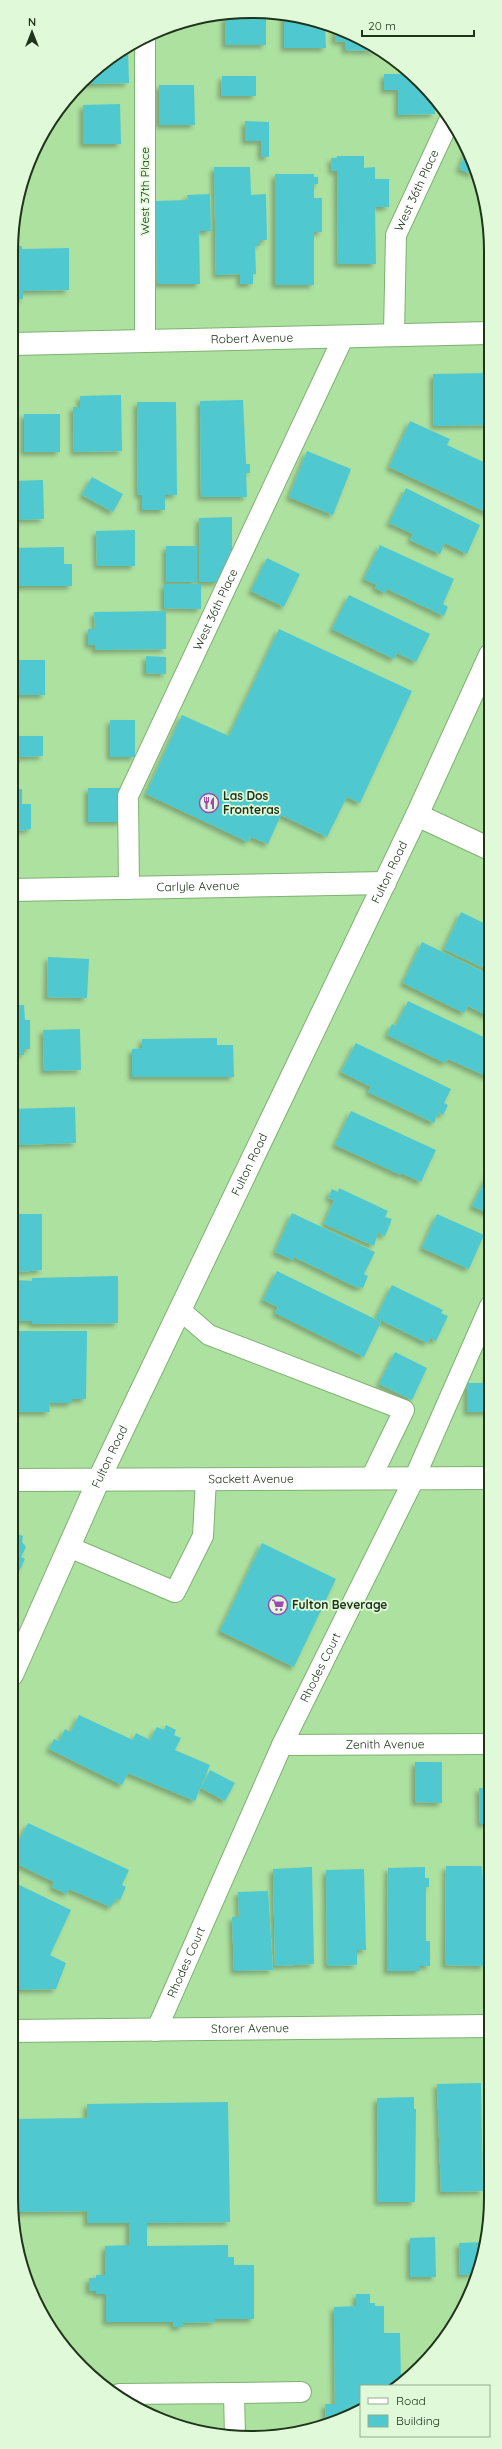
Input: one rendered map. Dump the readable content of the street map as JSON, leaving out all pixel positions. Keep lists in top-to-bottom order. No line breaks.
{"streets":{"street":["Robert Avenue","Fulton Road","Carlyle Avenue","Sackett Avenue","Storer Avenue"],"lane":["West 36th Place","West 37th Place","Rhodes Court","Zenith Avenue"]},"crossings":[["West 36th Place","Robert Avenue"],["West 36th Place","Carlyle Avenue"],["West 37th Place","Robert Avenue"],["Fulton Road","Carlyle Avenue"],["Fulton Road","Sackett Avenue"],["Sackett Avenue","Rhodes Court"],["Rhodes Court","Zenith Avenue"],["Rhodes Court","Storer Avenue"]],"places":{"restaurant":["Las Dos Fronteras"],"supermarket":["Fulton Beverage"]},"legend":["Road","Building"],"scale_bar":"20 m","north":"top"}
